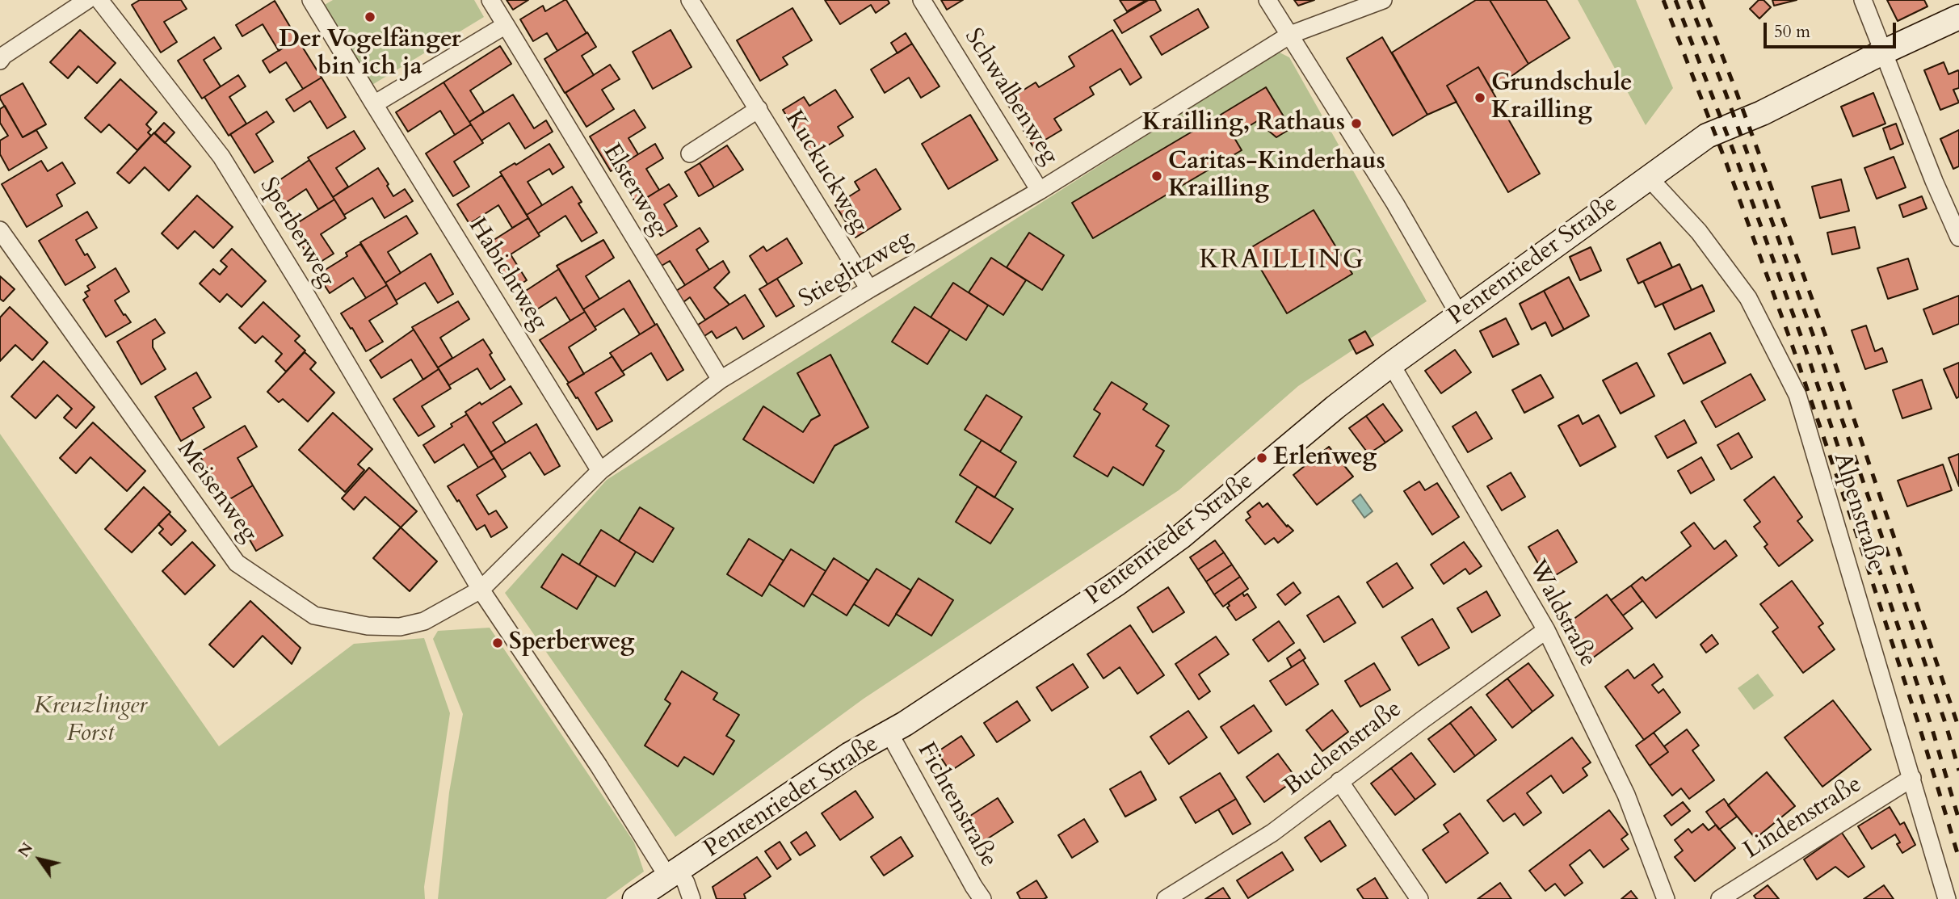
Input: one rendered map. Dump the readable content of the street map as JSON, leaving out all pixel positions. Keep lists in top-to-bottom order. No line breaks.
{"streets":{"street":["Schwalbenweg","Kuckuckweg","Elsterweg","Sperberweg","Pentenrieder Straße","Stieglitzweg","Habichtweg","Meisenweg","Alpenstraße","Waldstraße","Buchenstraße","Fichtenstraße","Lindenstraße"]},"crossings":[["Schwalbenweg","Stieglitzweg"],["Kuckuckweg","Stieglitzweg"],["Elsterweg","Stieglitzweg"],["Sperberweg","Pentenrieder Straße"],["Sperberweg","Stieglitzweg"],["Sperberweg","Meisenweg"],["Pentenrieder Straße","Alpenstraße"],["Pentenrieder Straße","Waldstraße"],["Pentenrieder Straße","Fichtenstraße"],["Stieglitzweg","Habichtweg"],["Stieglitzweg","Meisenweg"],["Alpenstraße","Lindenstraße"],["Waldstraße","Buchenstraße"]],"districts":["KRAILLING"],"parks":["Kreuzlinger Forst"],"places":["Der Vogelfänger bin ich ja","Grundschule Krailling","Krailling, Rathaus","Caritas-Kinderhaus Krailling","Erlenweg","Sperberweg"],"scale_bar":"50 m","north":"top left"}
